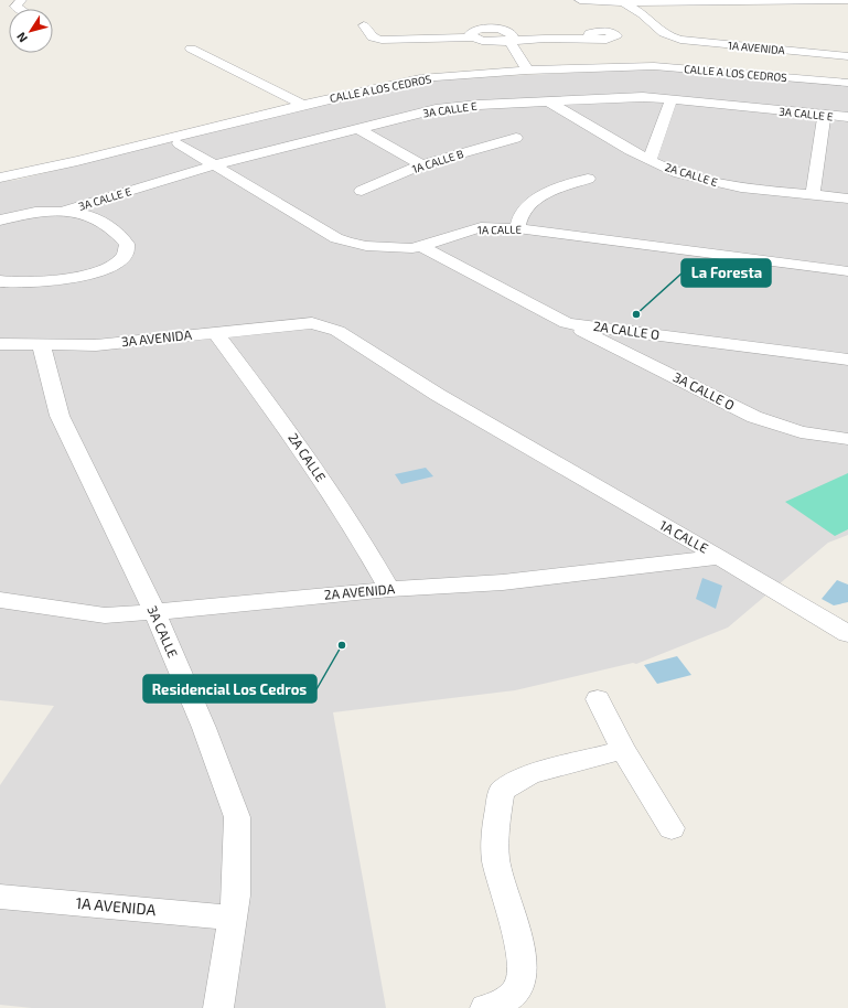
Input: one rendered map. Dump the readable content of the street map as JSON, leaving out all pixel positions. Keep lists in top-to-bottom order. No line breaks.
{"streets":{"street":["1A AVENIDA","CALLE A LOS CEDROS","3A CALLE E","1A CALLE B","2A CALLE E","1A CALLE","2A CALLE O","3A AVENIDA","3A CALLE O","2A CALLE","2A AVENIDA","3A CALLE"]},"crossings":[["1A AVENIDA","3A CALLE"],["3A CALLE E","2A CALLE E"],["3A CALLE E","1A CALLE"],["1A CALLE","2A CALLE O"],["1A CALLE","3A AVENIDA"],["1A CALLE","2A AVENIDA"],["2A CALLE O","3A CALLE O"],["3A AVENIDA","2A CALLE"],["3A AVENIDA","3A CALLE"],["2A CALLE","2A AVENIDA"],["2A AVENIDA","3A CALLE"]],"places":["La Foresta","Residencial Los Cedros"],"north":"bottom left"}
